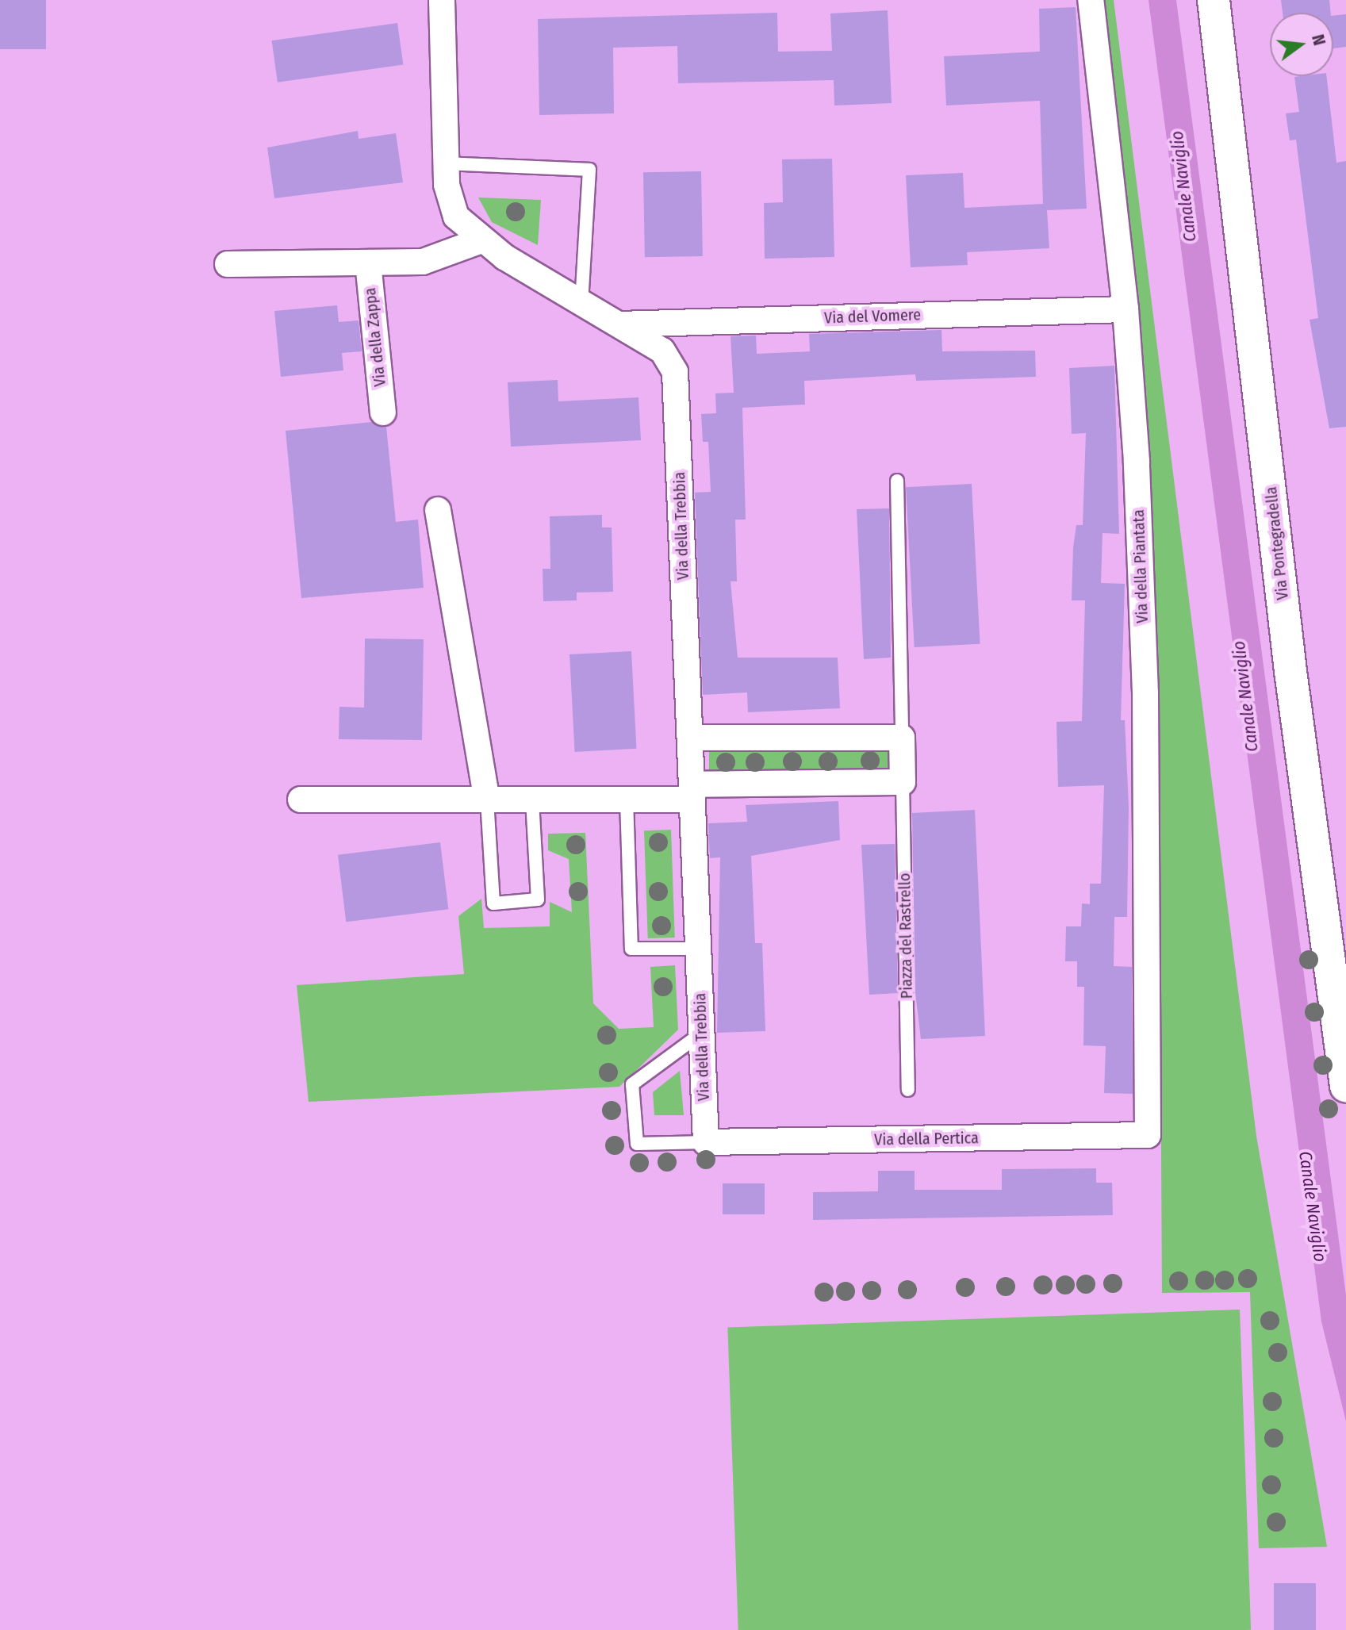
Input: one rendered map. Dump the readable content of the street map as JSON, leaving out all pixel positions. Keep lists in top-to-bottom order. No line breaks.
{"streets":{"street":["Via del Vomere","Via della Zappa","Via della Trebbia","Via Pontegradella","Via della Piantata","Piazza del Rastrello","Via della Pertica"]},"crossings":[["Via del Vomere","Via della Trebbia"],["Via del Vomere","Via della Piantata"],["Via della Trebbia","Via della Pertica"],["Via della Piantata","Via della Pertica"]],"water":["Canale Naviglio"],"north":"right"}
